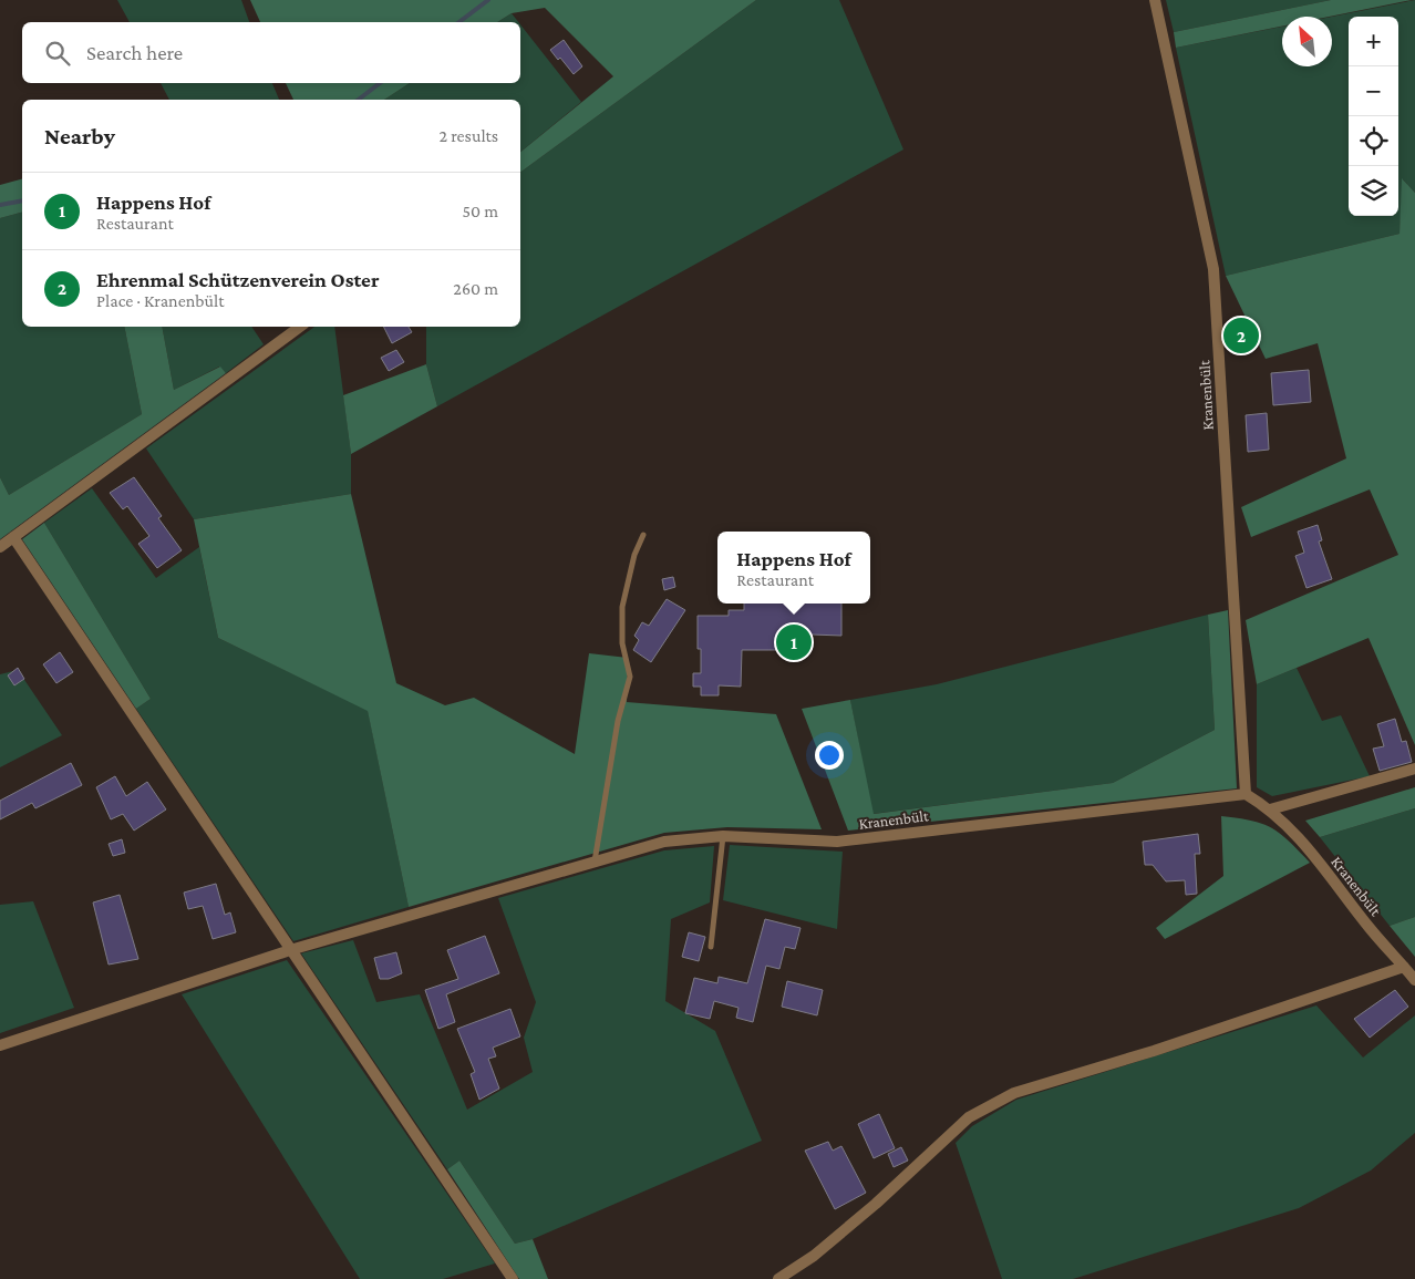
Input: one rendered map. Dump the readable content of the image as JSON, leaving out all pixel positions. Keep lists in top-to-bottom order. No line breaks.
{"streets":{"street":["Kranenbült"]},"north":"top left","page":{"map_buttons":["+","−"],"search":"Search here","heading":["Nearby","2 results"],"list":[{"mark":"1","name":"Happens Hof","note":"Restaurant","value":"50 m"},{"mark":"2","name":"Ehrenmal Schützenverein Oster","note":"Place · Kranenbült","value":"260 m"}],"pins":["2","1"],"popup":["Happens Hof","Restaurant"]}}
